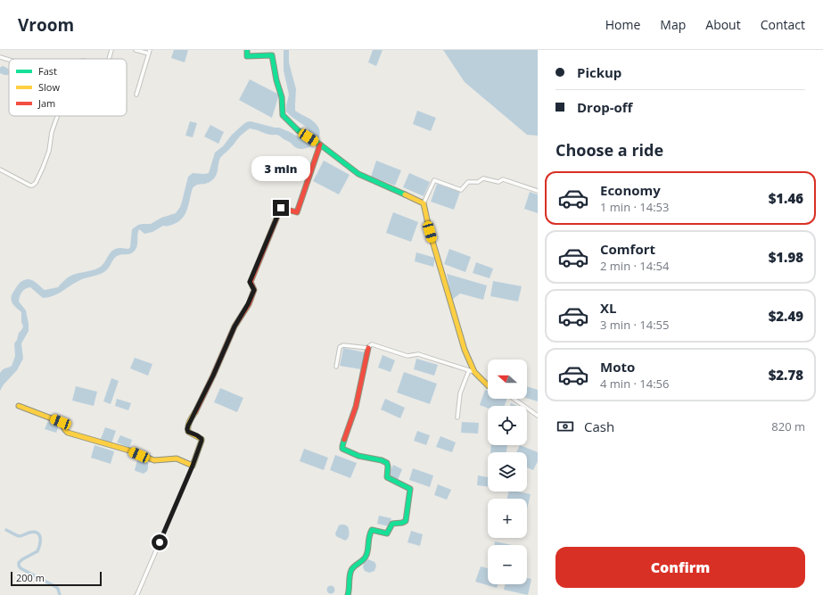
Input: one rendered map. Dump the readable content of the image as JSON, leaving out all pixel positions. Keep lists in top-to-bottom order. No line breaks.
{"legend":["Fast","Slow","Jam"],"scale_bar":"200 m","north":"left","page":{"header":"Vroom","nav":["Home","Map","About","Contact"],"banner":["Pickup","Drop-off"],"heading":"Choose a ride","bubble":"3 min","list":[{"name":"Economy","note":"1 min · 14:53","value":"$1.46"},{"name":"Comfort","note":"2 min · 14:54","value":"$1.98"},{"name":"XL","note":"3 min · 14:55","value":"$2.49"},{"name":"Moto","note":"4 min · 14:56","value":"$2.78"}],"map_buttons":["+","−"],"pay":["Cash","820 m"],"buttons":"Confirm","scale":"200 m"}}
